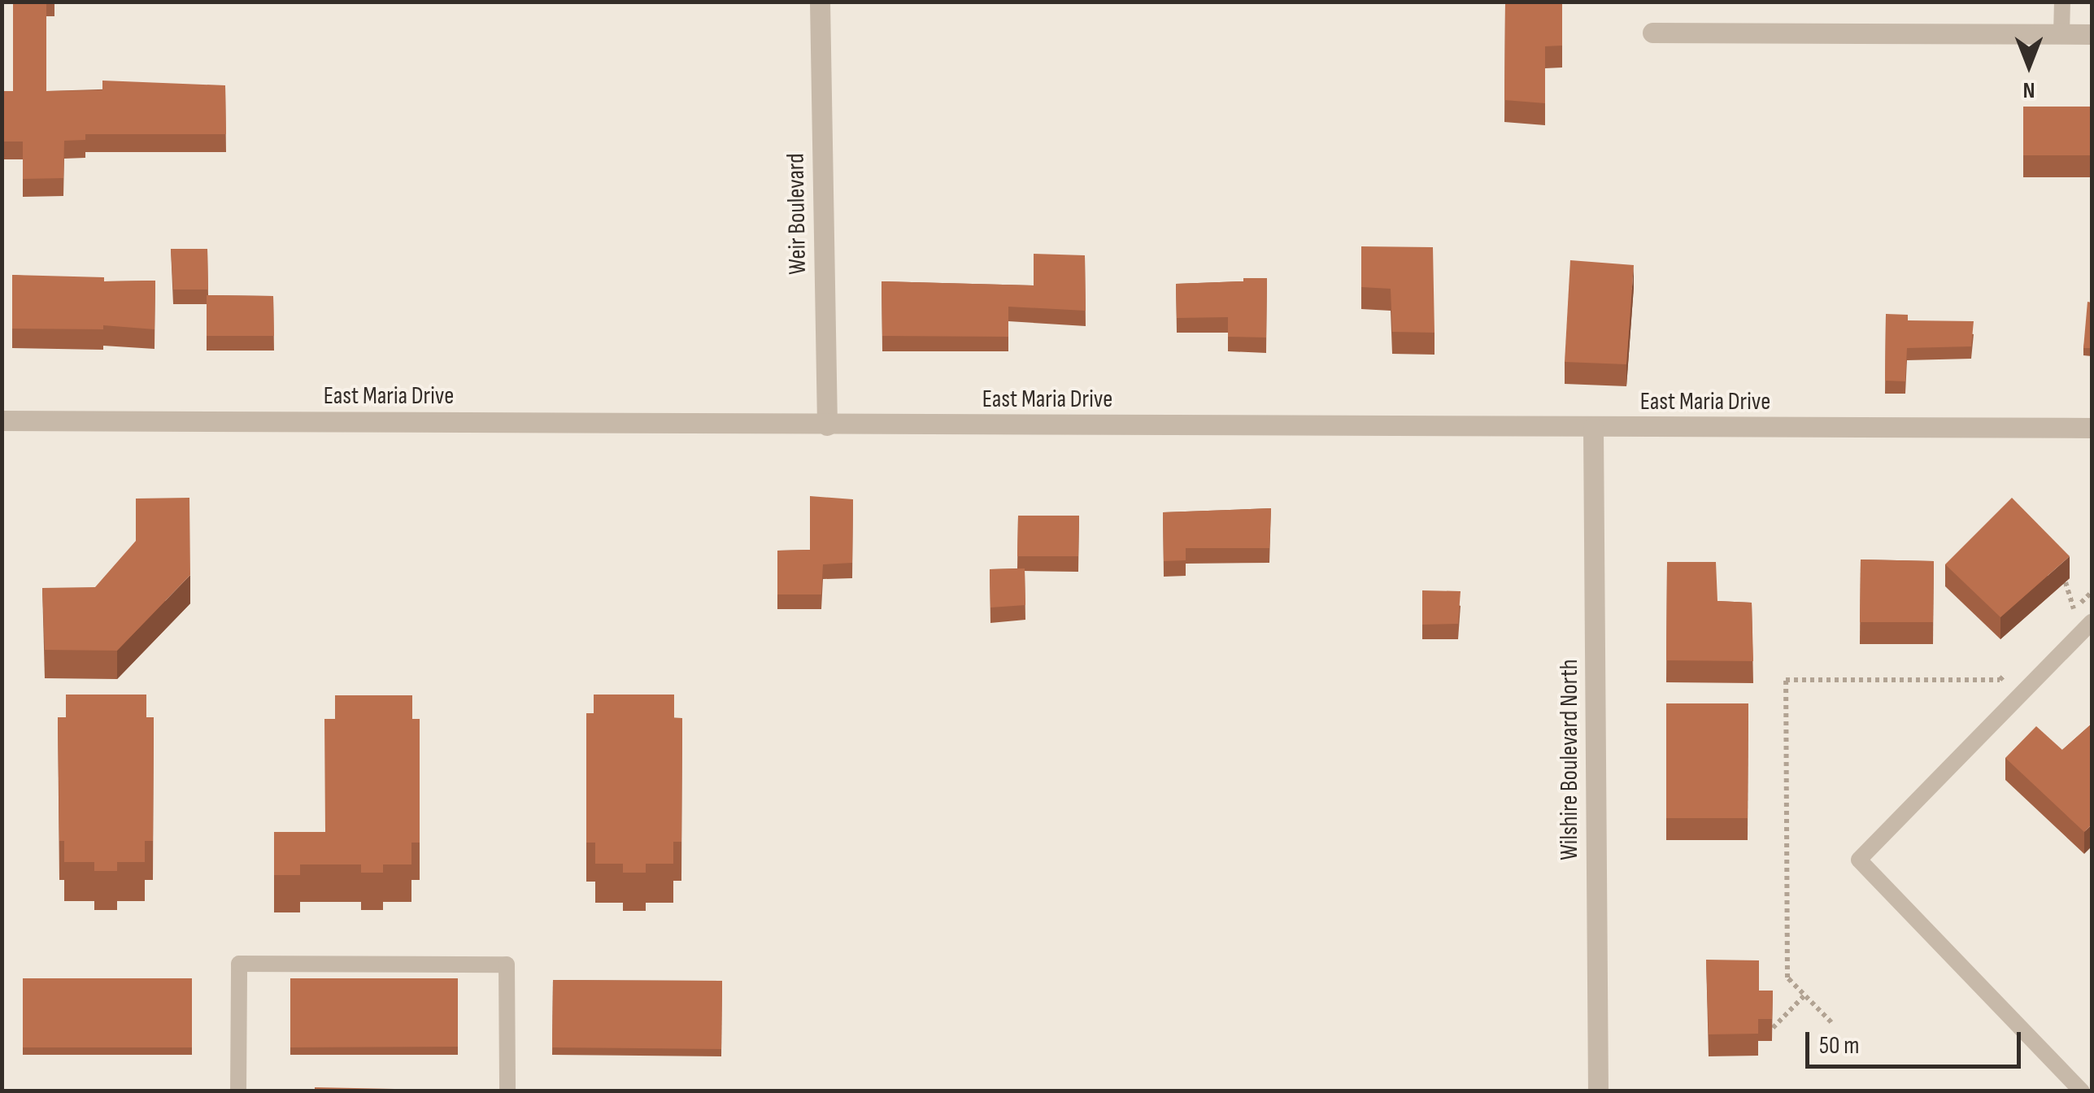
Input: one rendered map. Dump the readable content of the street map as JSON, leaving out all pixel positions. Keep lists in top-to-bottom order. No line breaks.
{"streets":{"street":["Weir Boulevard","East Maria Drive","Wilshire Boulevard North"]},"crossings":[["Weir Boulevard","East Maria Drive"],["East Maria Drive","Wilshire Boulevard North"]],"scale_bar":"50 m","north":"bottom"}
